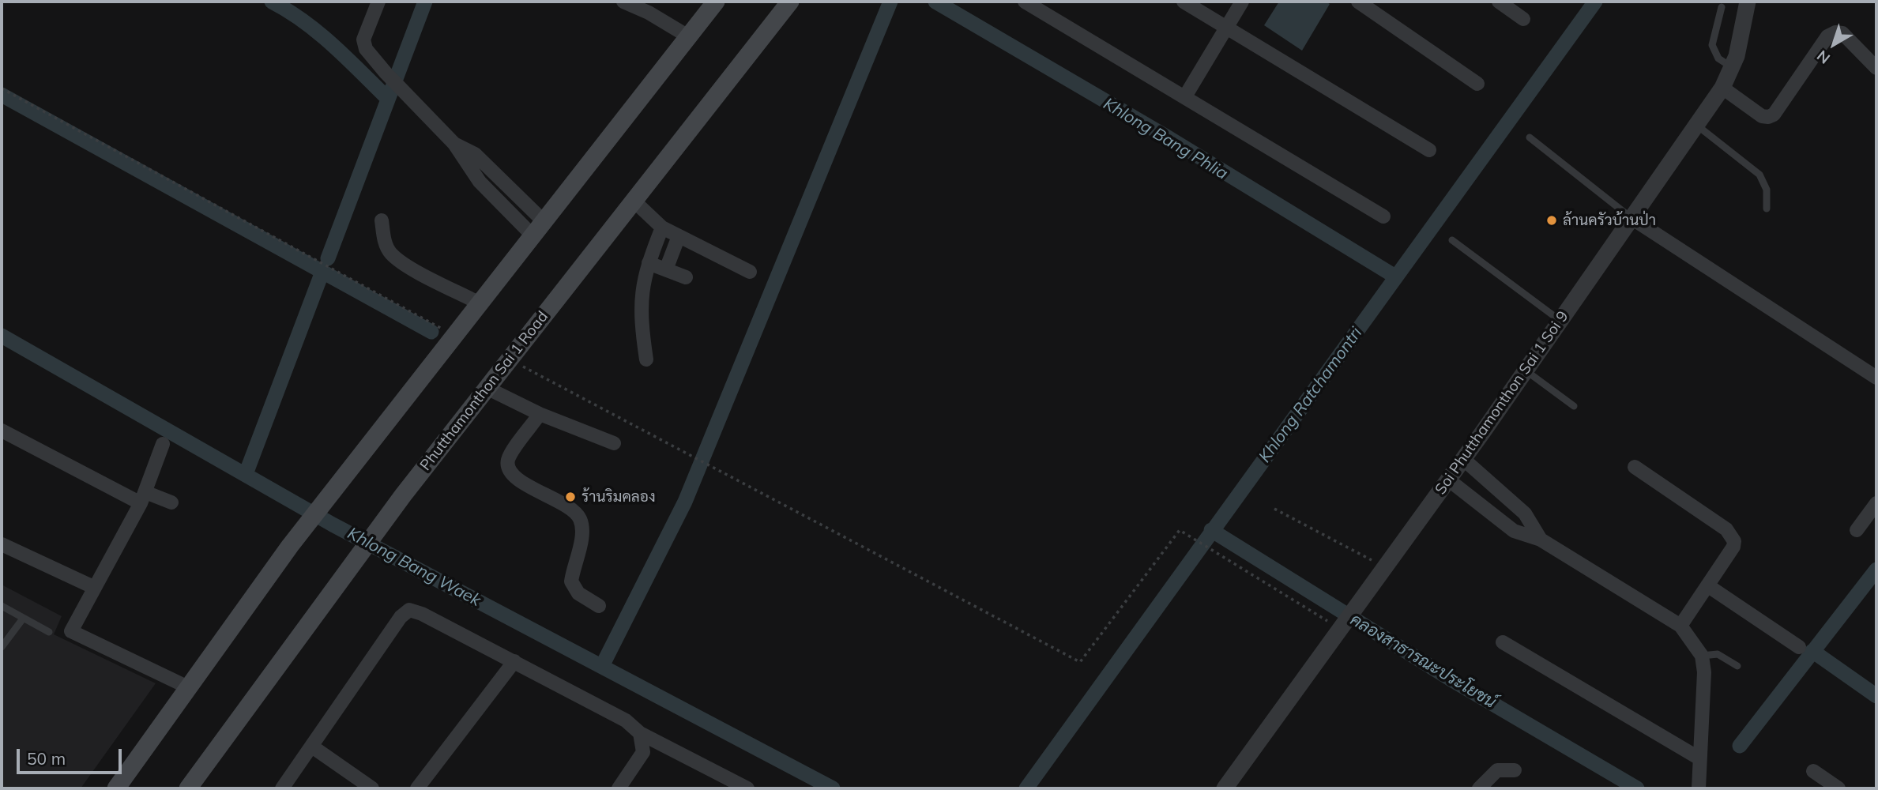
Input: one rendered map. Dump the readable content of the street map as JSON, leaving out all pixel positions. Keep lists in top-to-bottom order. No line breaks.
{"streets":{"main road":["Phutthamonthon Sai 1 Road"],"street":["Soi Phutthamonthon Sai 1 Soi 9"]},"water":["Khlong Bang Phlia","Khlong Ratchamontri","Khlong Bang Waek","คลองสาธารณะประโยชน์"],"places":["ล้านครัวบ้านป่า","ร้านริมคลอง"],"scale_bar":"50 m","north":"bottom left"}
